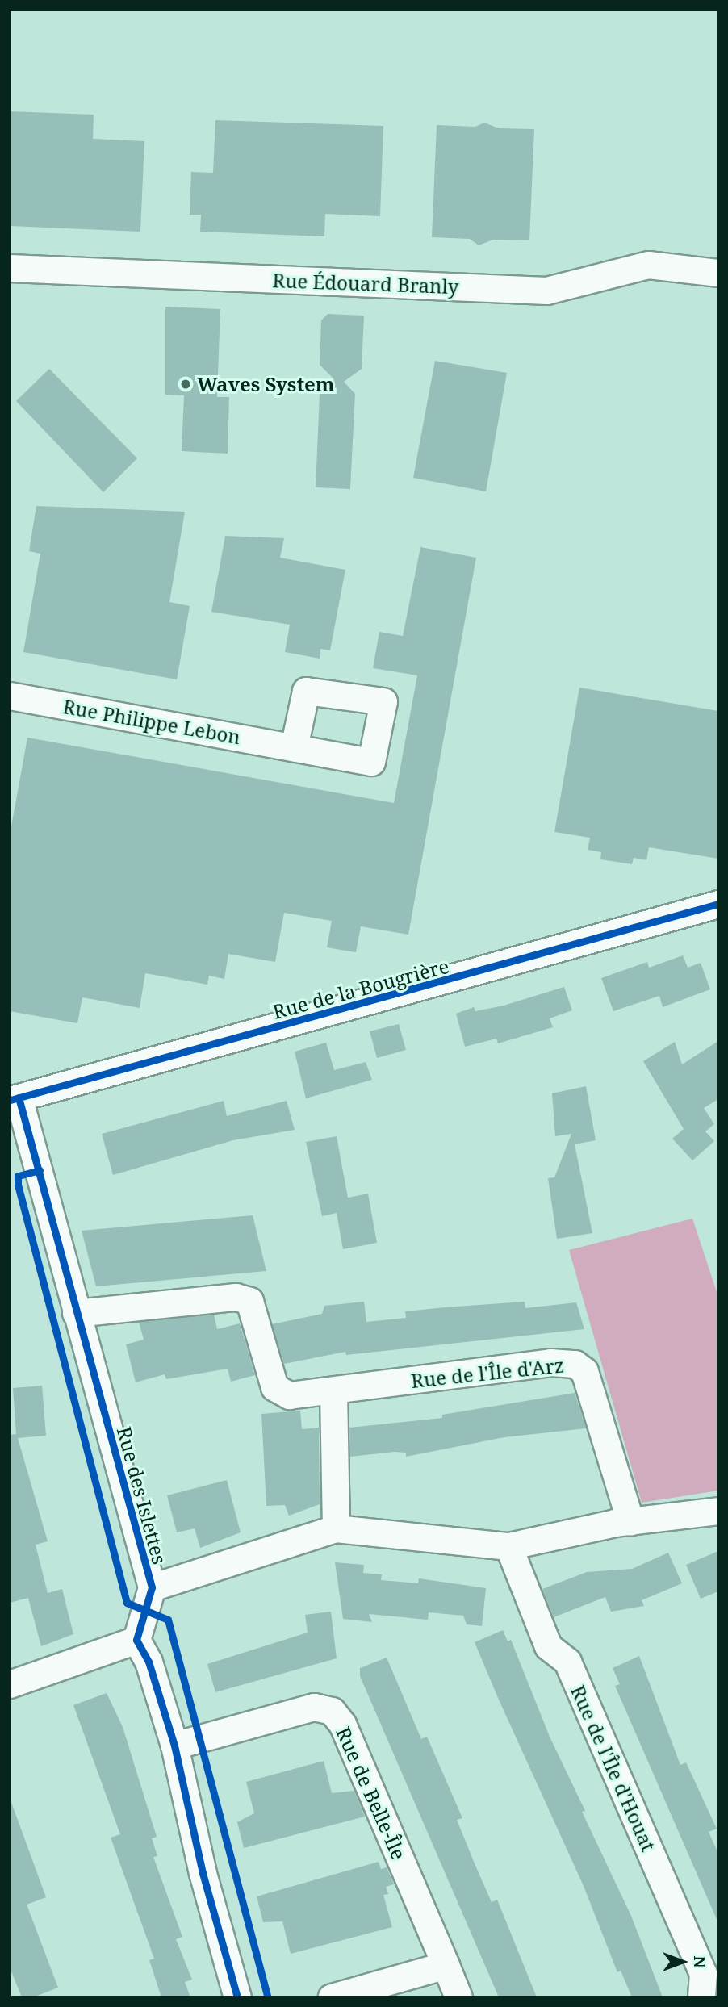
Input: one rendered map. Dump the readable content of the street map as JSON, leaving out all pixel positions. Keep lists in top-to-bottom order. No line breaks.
{"streets":{"street":["Rue Édouard Branly","Rue Philippe Lebon","Rue de la Bougrière","Rue de l'Île d'Arz","Rue des Islettes","Rue de l'Île d'Houat","Rue de Belle-Île"]},"crossings":[["Rue de la Bougrière","Rue des Islettes"],["Rue de l'Île d'Arz","Rue des Islettes"]],"places":["Waves System"],"north":"right"}
